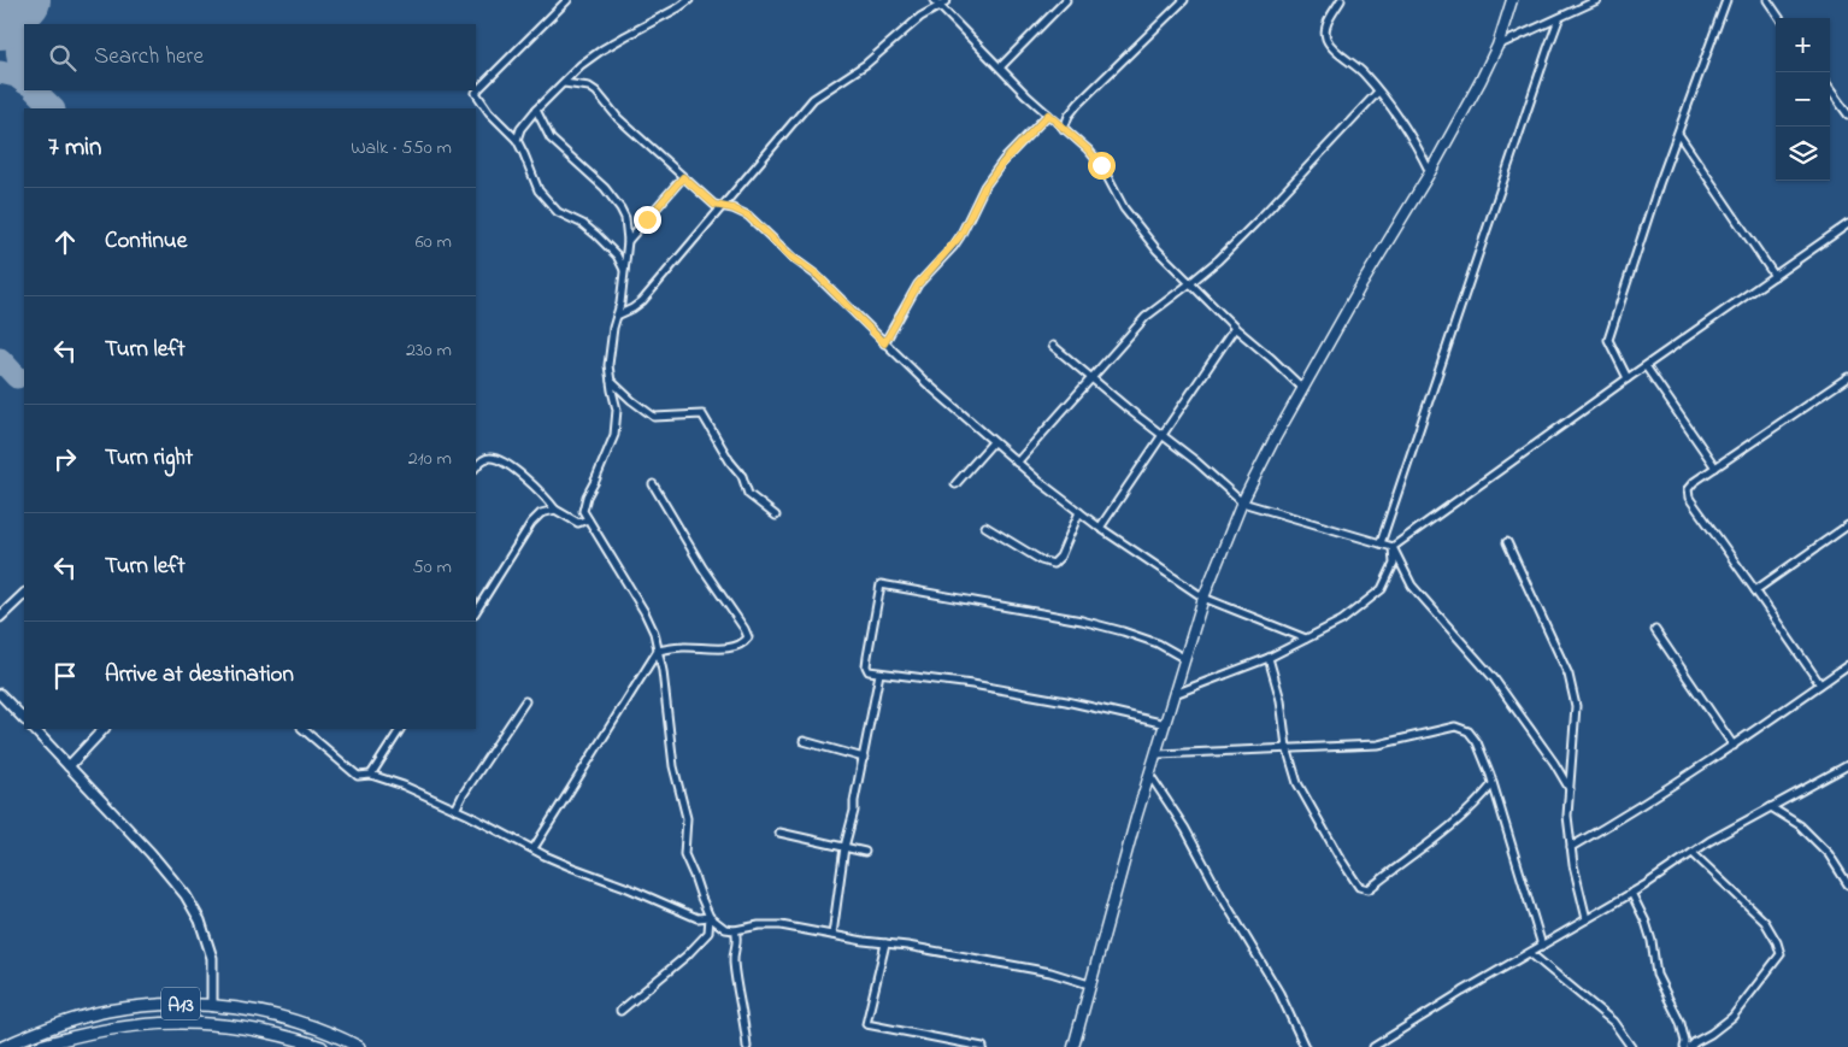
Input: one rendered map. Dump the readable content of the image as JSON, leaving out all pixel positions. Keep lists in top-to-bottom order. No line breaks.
{"streets":{"highway":["A13"]},"page":{"map_buttons":["+","−"],"search":"Search here","heading":["7 min","Walk · 550 m"],"list":[["Continue","60 m"],["Turn left","230 m"],["Turn right","210 m"],["Turn left","50 m"],"Arrive at destination"]}}
